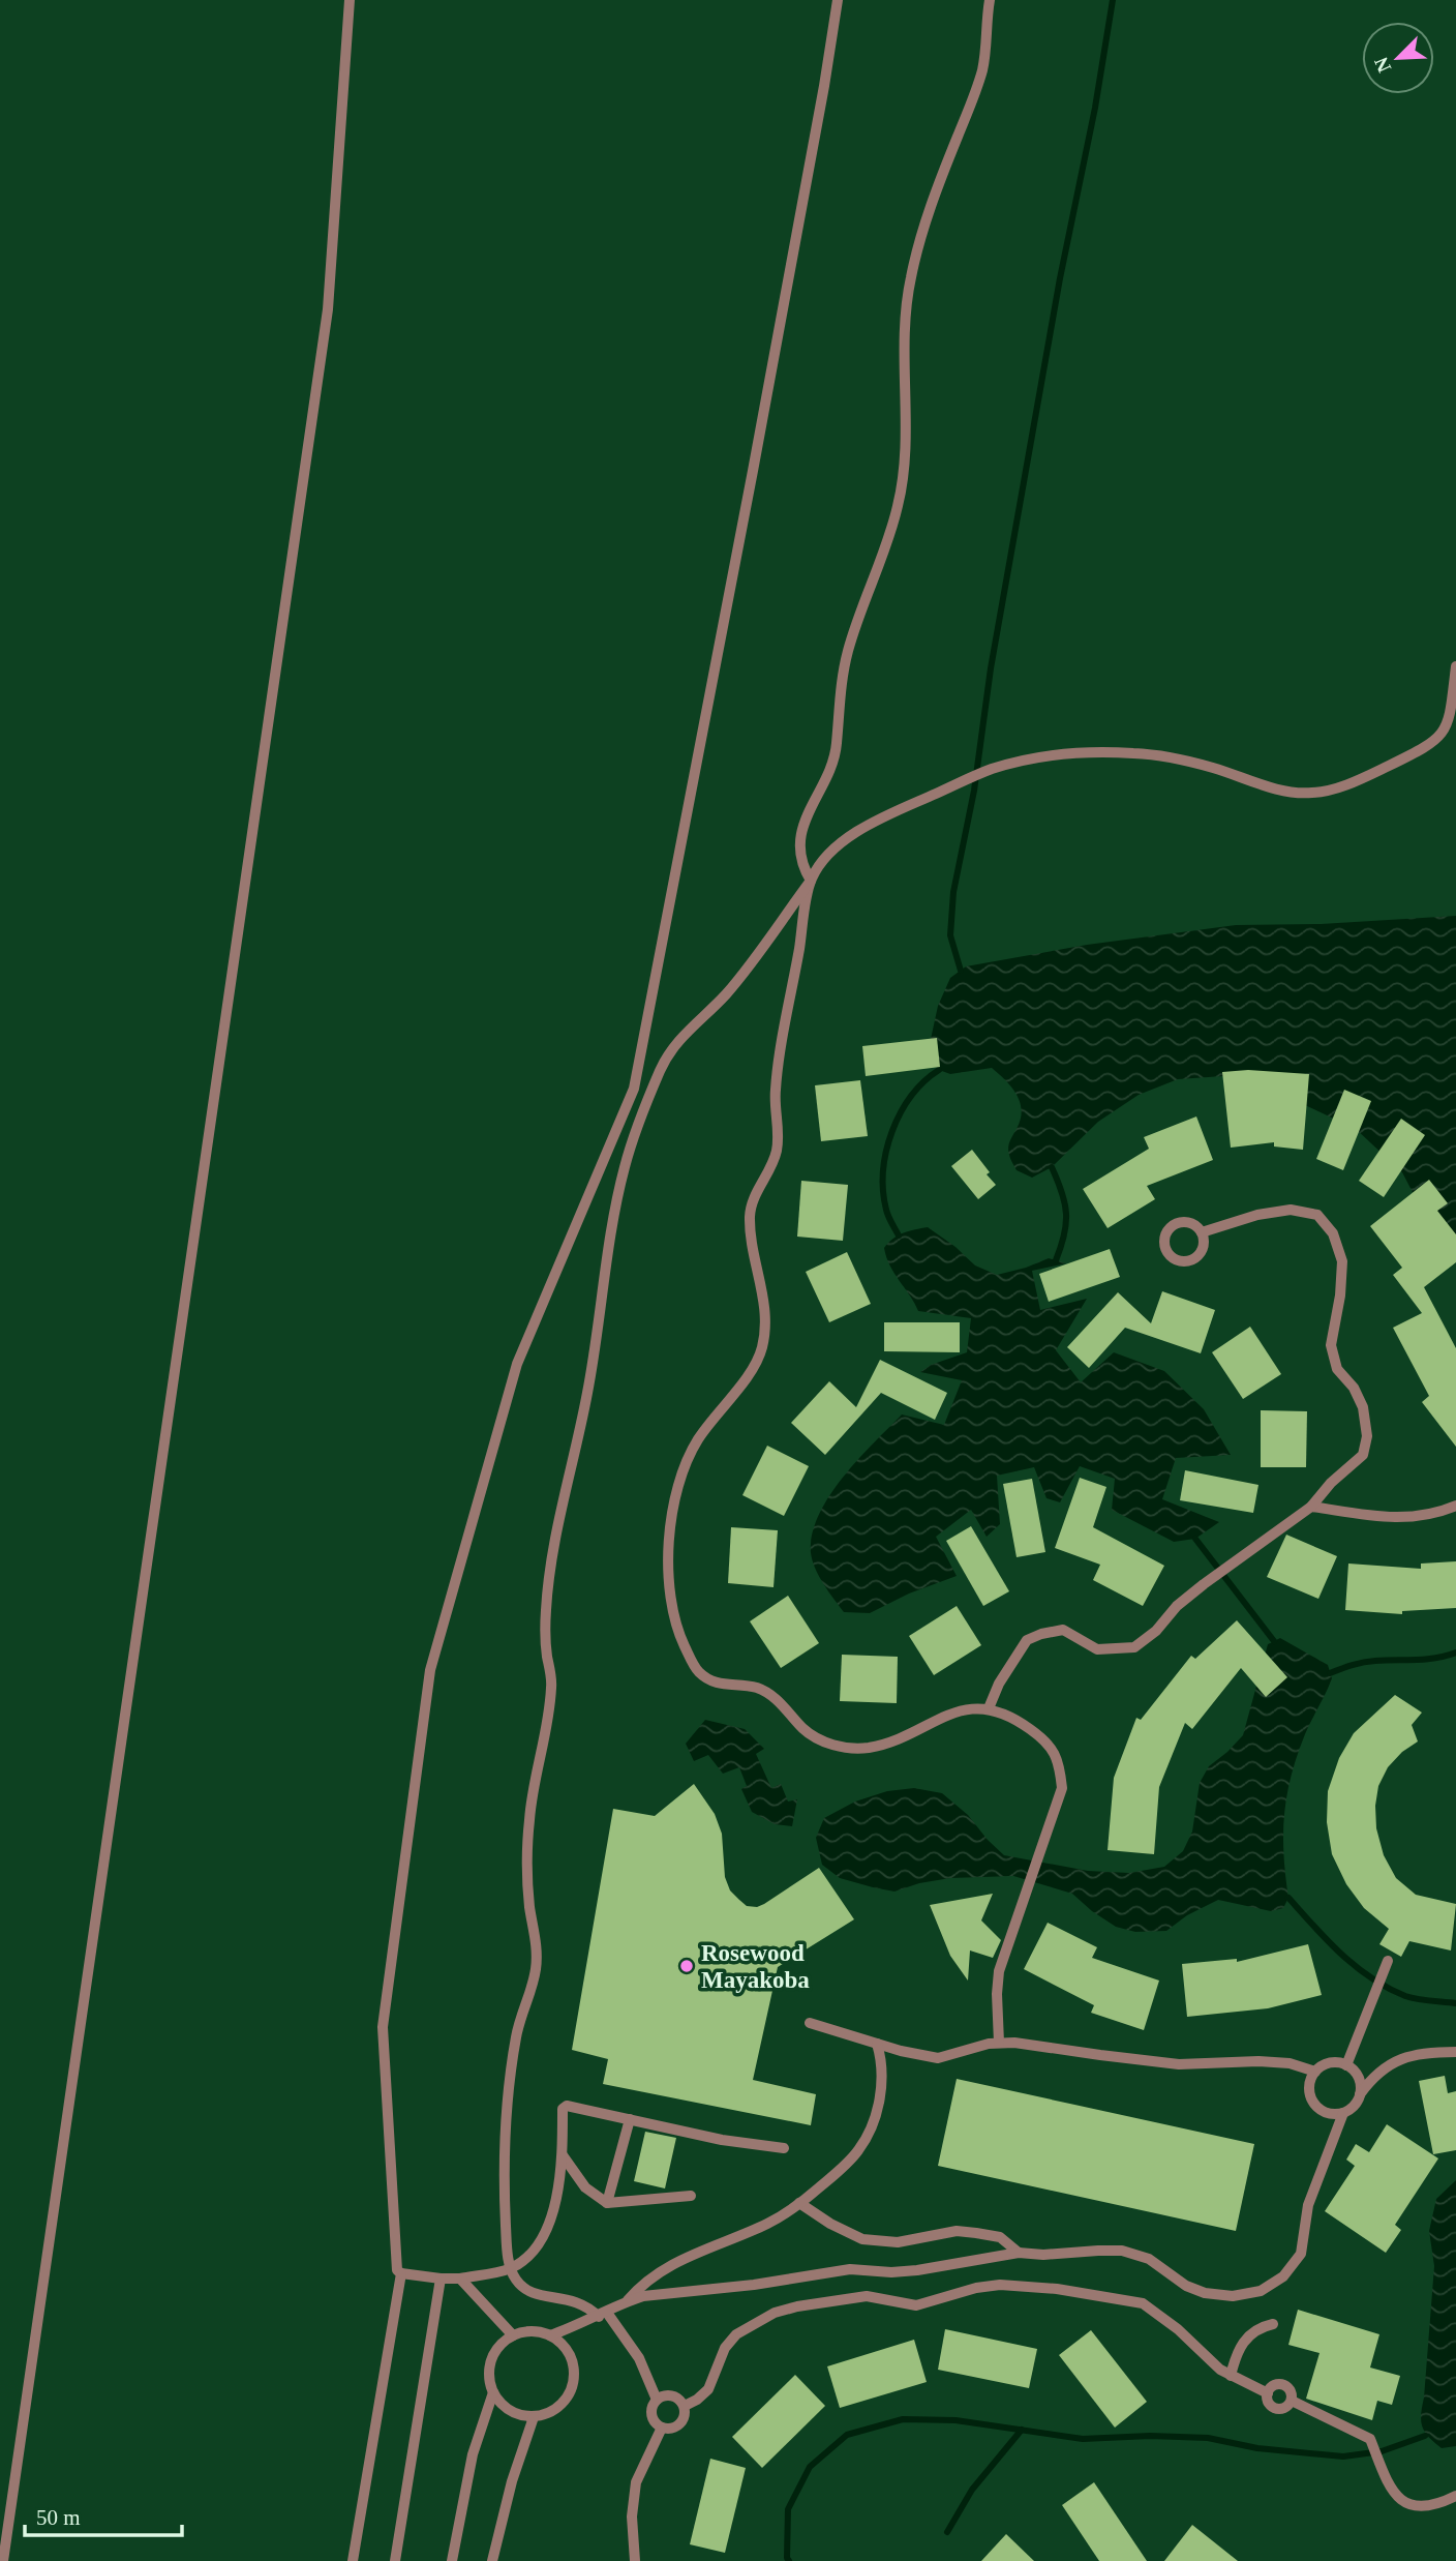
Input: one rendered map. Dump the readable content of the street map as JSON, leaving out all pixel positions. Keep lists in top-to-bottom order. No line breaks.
{"places":["Rosewood Mayakoba"],"scale_bar":"50 m","north":"bottom left"}
